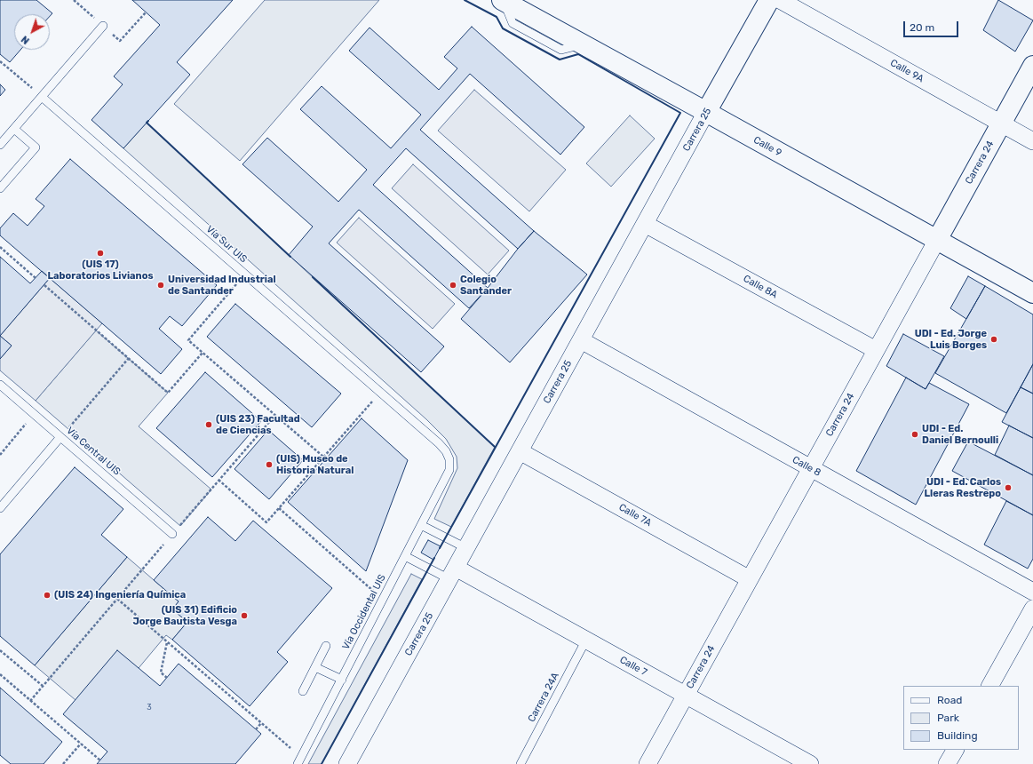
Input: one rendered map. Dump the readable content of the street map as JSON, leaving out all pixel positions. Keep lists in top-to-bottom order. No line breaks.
{"streets":{"street":["Calle 9A","Carrera 25","Calle 9","Carrera 24","Calle 8A","Calle 8","Calle 7A","Calle 7"],"lane":["Vía Sur UIS","Vía Central UIS","Vía Occidental UIS","Carrera 24A"]},"crossings":[["Calle 9A","Carrera 24"],["Carrera 25","Calle 9"],["Carrera 25","Calle 8A"],["Carrera 25","Calle 8"],["Carrera 25","Calle 7A"],["Carrera 25","Calle 7"],["Calle 9","Carrera 24"],["Carrera 24","Calle 8A"],["Carrera 24","Calle 8"],["Carrera 24","Calle 7A"],["Carrera 24","Calle 7"],["Vía Sur UIS","Vía Occidental UIS"],["Calle 7","Carrera 24A"]],"places":["(UIS 17) Laboratorios Livianos","Universidad Industrial de Santander","Colegio Santander","UDI - Ed. Jorge Luis Borges","(UIS 23) Facultad de Ciencias","UDI - Ed. Daniel Bernoulli","(UIS) Museo de Historia Natural","UDI - Ed. Carlos Lleras Restrepo","(UIS 24) Ingeniería Química","(UIS 31) Edificio Jorge Bautista Vesga"],"house_numbers":["3"],"legend":["Road","Park","Building"],"scale_bar":"20 m","north":"bottom left"}
